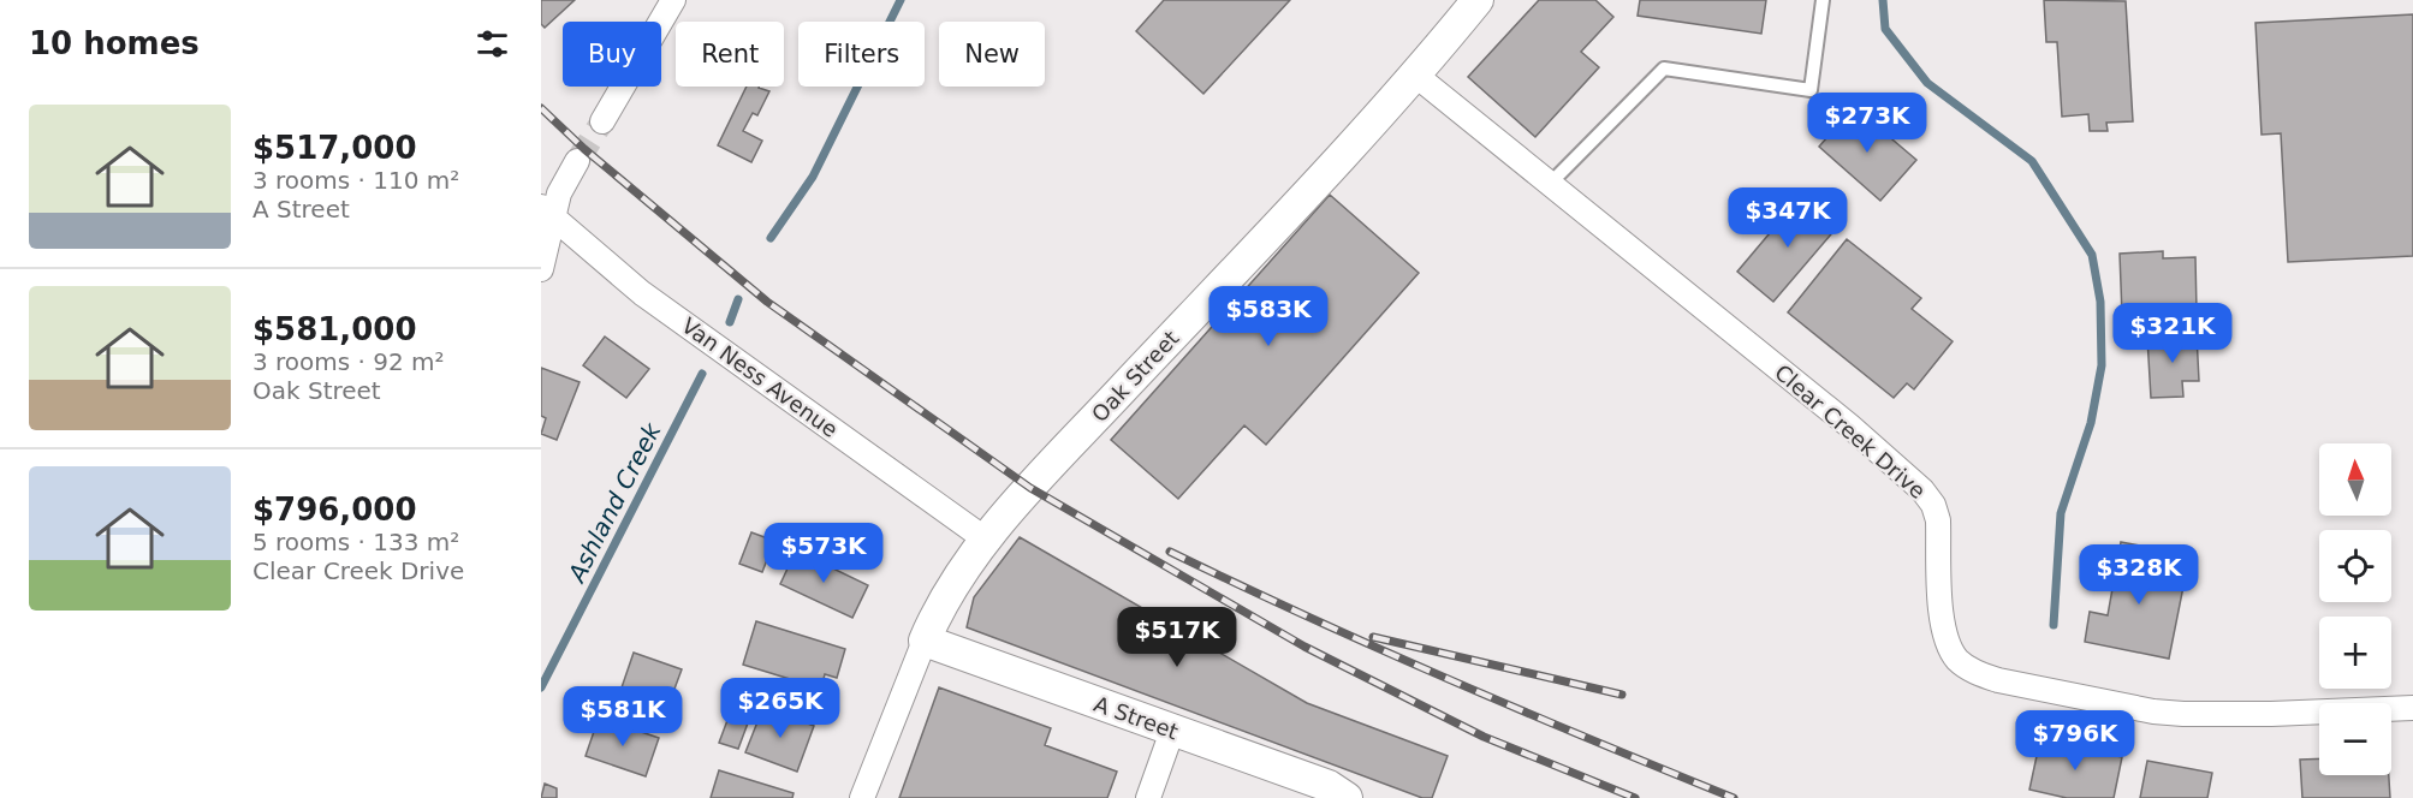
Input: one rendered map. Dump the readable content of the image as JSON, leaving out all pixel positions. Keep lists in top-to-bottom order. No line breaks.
{"streets":{"street":["Oak Street","Van Ness Avenue","Clear Creek Drive","A Street"]},"crossings":[["Oak Street","Van Ness Avenue"],["Oak Street","Clear Creek Drive"],["Oak Street","A Street"]],"water":["Ashland Creek"],"north":"top","page":{"heading":"10 homes","chip":["Buy","Rent","Filters","New"],"list":[{"name":"$517,000","note":"3 rooms · 110 m² · A Street"},{"name":"$581,000","note":"3 rooms · 92 m² · Oak Street"},{"name":"$796,000","note":"5 rooms · 133 m² · Clear Creek Drive"}],"price":["$273K","$347K","$583K","$321K","$573K","$328K","$517K","$265K","$581K","$796K"],"map_buttons":["+","−"]}}
